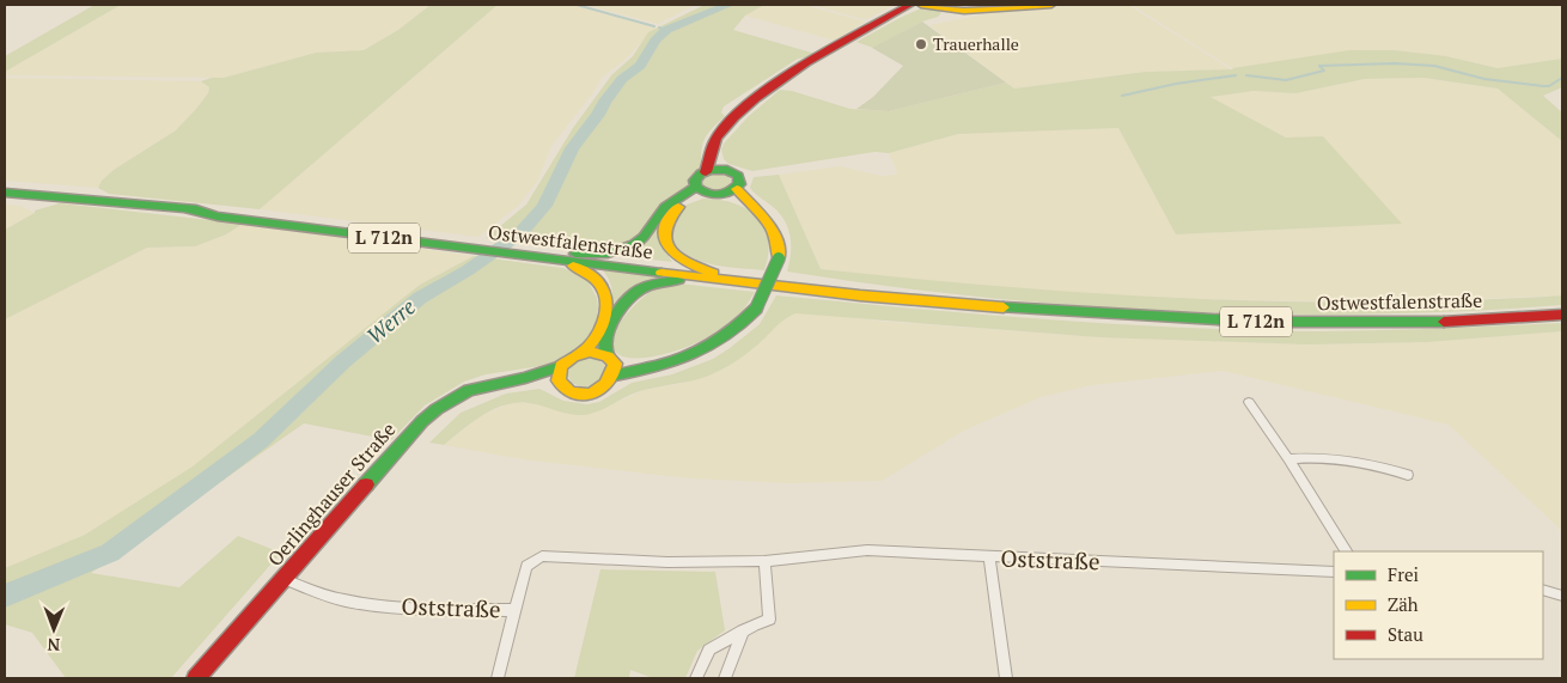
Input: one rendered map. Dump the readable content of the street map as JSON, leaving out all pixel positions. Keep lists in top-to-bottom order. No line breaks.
{"streets":{"main road":["L 712n","Ostwestfalenstraße","Oerlinghauser Straße"],"street":["Oststraße"]},"crossings":[["L 712n","Ostwestfalenstraße"],["L 712n","Oerlinghauser Straße"],["Oerlinghauser Straße","Oststraße"]],"water":["Werre"],"places":["Trauerhalle"],"legend":["Frei","Zäh","Stau"],"north":"bottom"}
